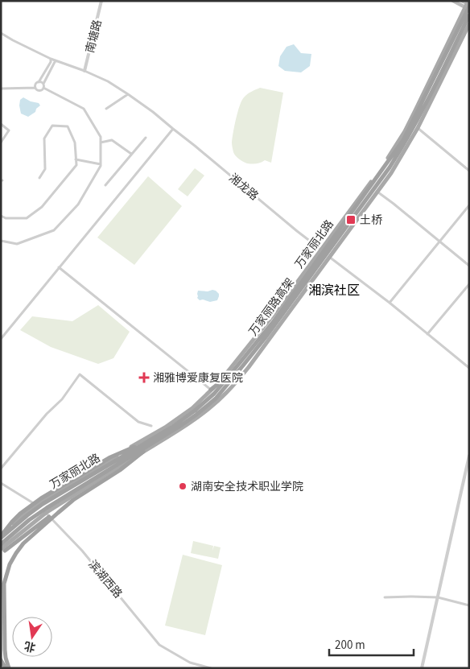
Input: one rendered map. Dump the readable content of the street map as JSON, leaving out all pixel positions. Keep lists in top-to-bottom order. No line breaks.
{"streets":{"highway":["万家丽路高架"],"main road":["万家丽北路"],"street":["南塘路","湘龙路","滨湖西路"]},"crossings":[["南塘路","湘龙路"],["湘龙路","万家丽北路"],["万家丽北路","万家丽路高架"],["万家丽北路","滨湖西路"]],"districts":["湘滨社区"],"places":{"transit":["土桥"],"health":["湘雅博爱康复医院"],"other":["湖南安全技术职业学院"]},"scale_bar":"200 m","north":"bottom"}
